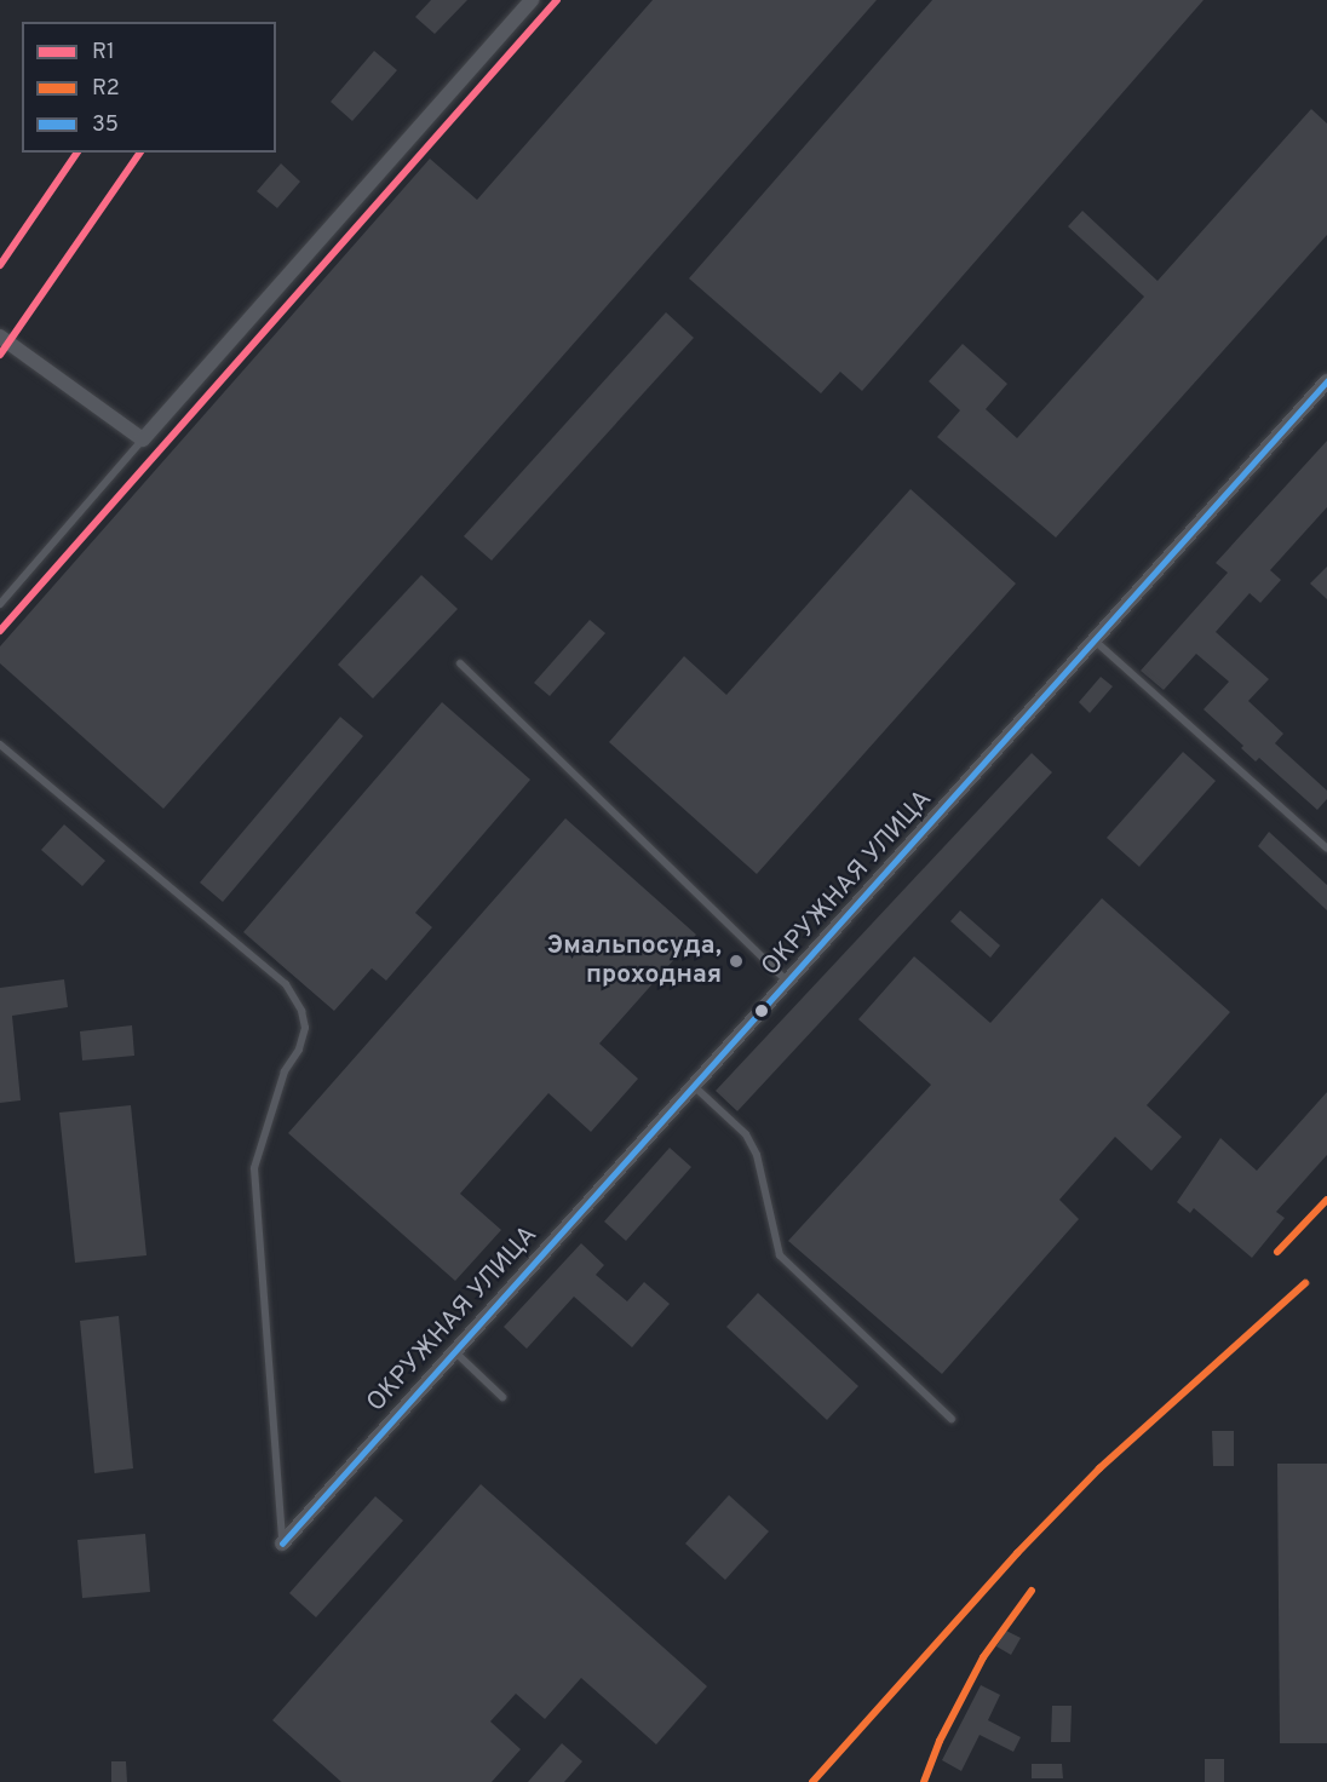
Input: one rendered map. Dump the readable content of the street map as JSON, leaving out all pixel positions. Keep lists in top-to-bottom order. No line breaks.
{"streets":{"street":["ОКРУЖНАЯ УЛИЦА"]},"places":["Эмальпосуда, проходная"],"lines":["transit line R1","transit line 35","transit line R2"],"legend":["R1","R2","35"]}
